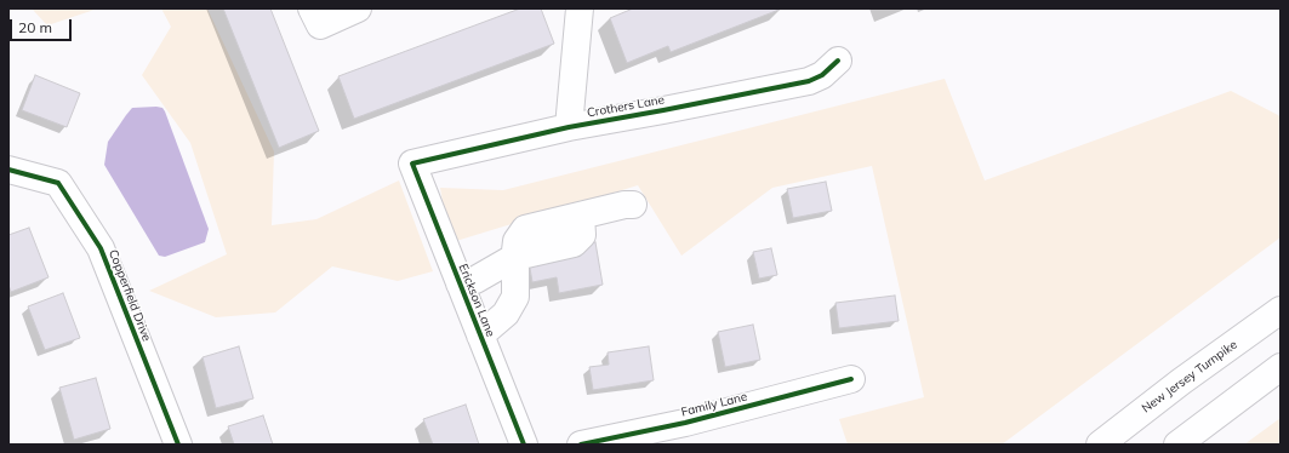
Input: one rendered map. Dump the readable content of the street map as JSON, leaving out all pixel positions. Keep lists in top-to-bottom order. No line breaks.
{"streets":{"main road":["Crothers Lane","Copperfield Drive","Erickson Lane","New Jersey Turnpike","Family Lane"]},"crossings":[["Crothers Lane","Erickson Lane"]],"scale_bar":"20 m"}
